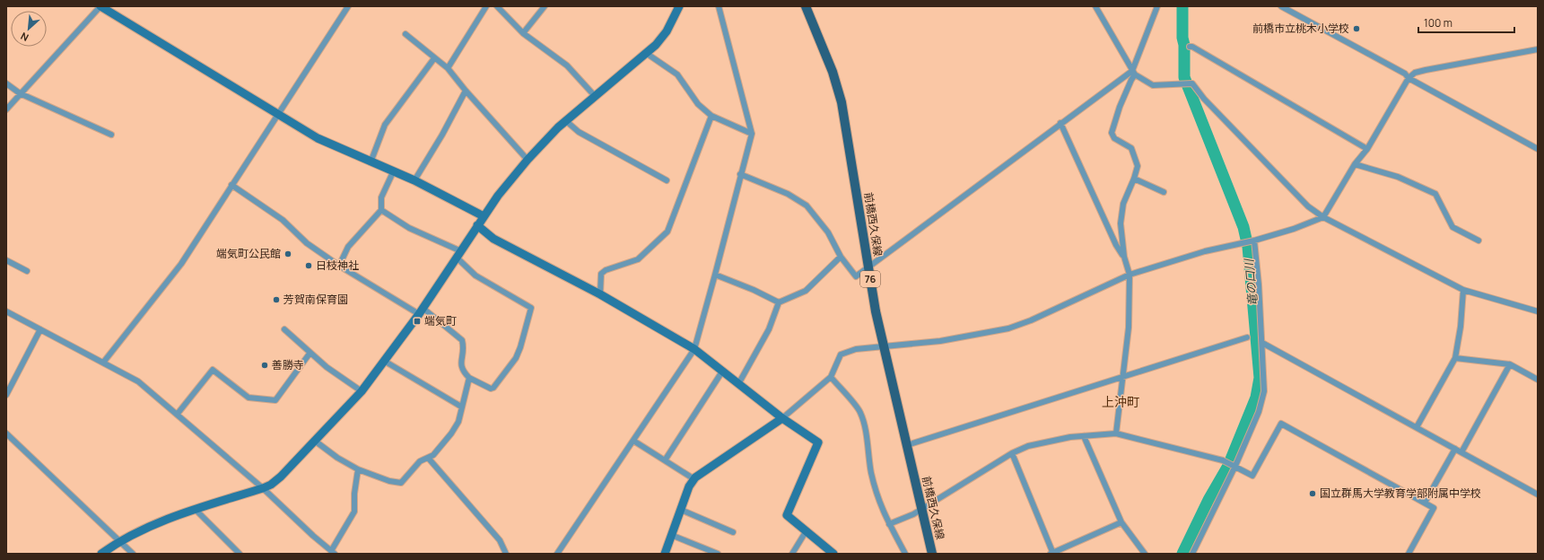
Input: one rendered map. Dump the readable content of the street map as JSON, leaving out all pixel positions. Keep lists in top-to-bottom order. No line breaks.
{"streets":{"main road":["前橋西久保線","76"]},"districts":["上沖町"],"water":["竜の口川"],"places":{"other":["前橋市立桃木小学校","端気町公民館","日枝神社","芳賀南保育園","善勝寺","国立群馬大学教育学部附属中学校"],"transit":["端気町"]},"scale_bar":"100 m","north":"bottom left"}
